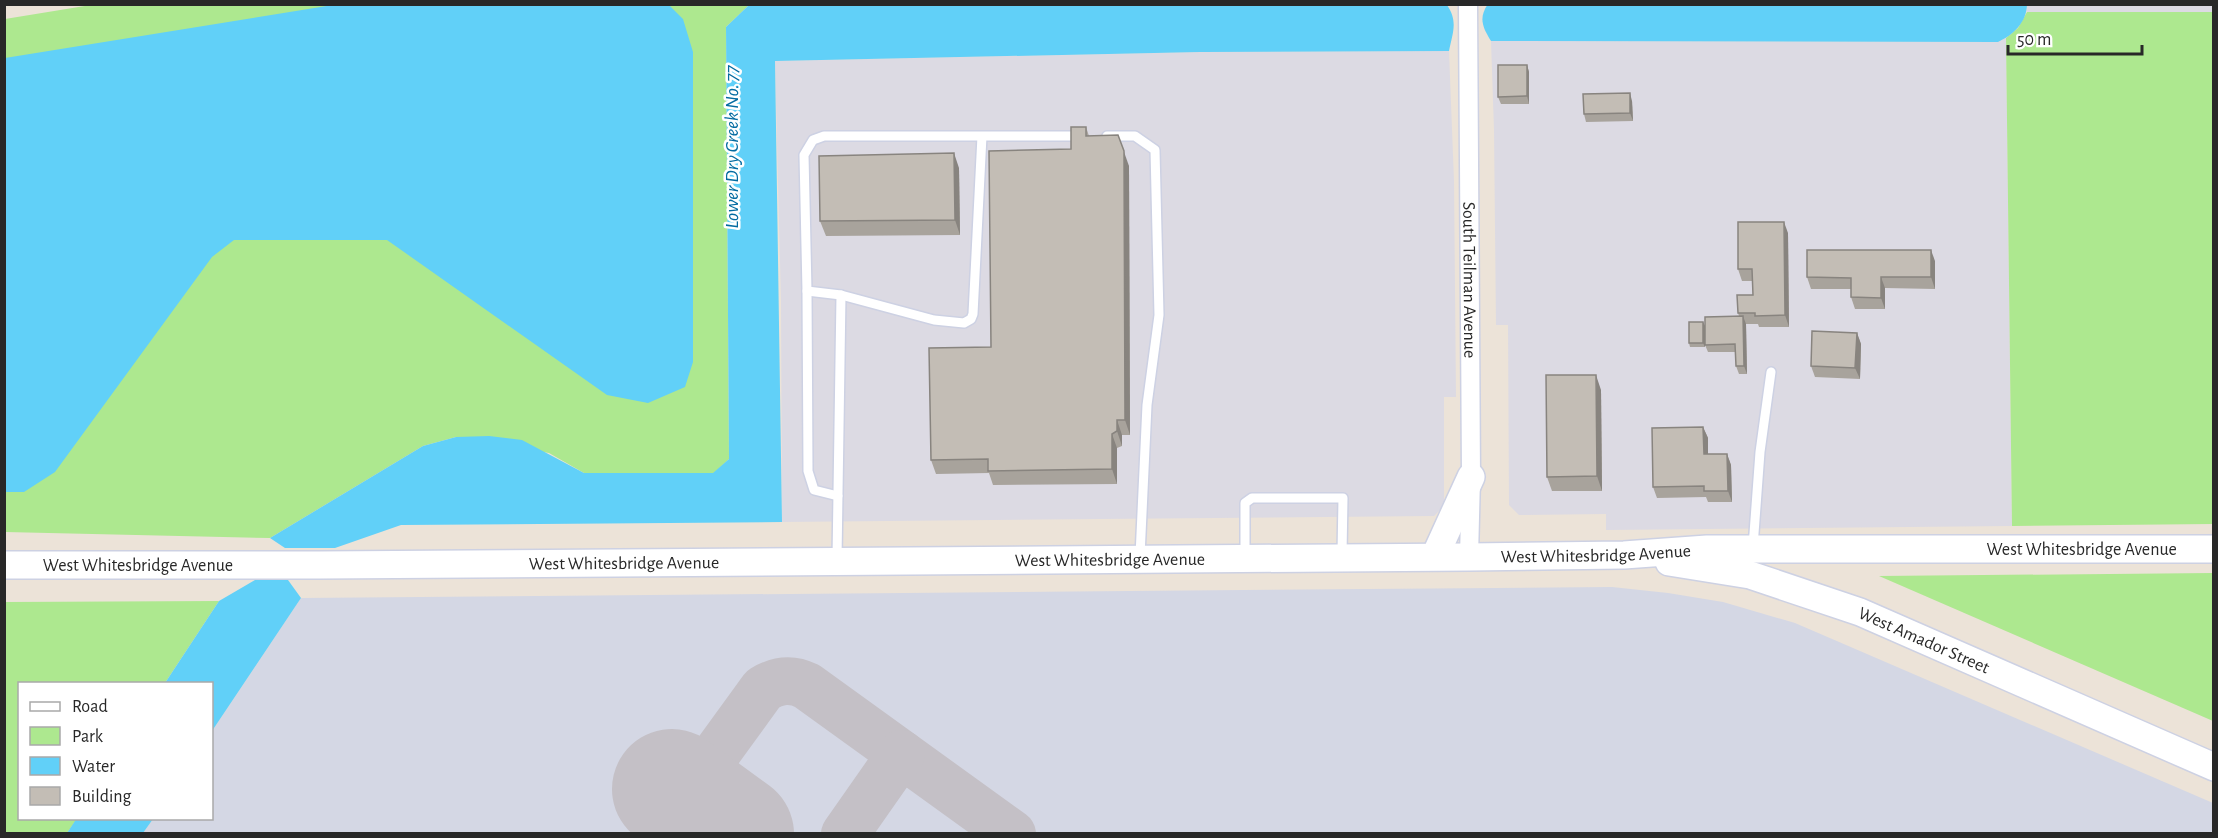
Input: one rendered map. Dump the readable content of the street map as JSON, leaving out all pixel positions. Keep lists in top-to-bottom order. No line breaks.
{"streets":{"main road":["West Whitesbridge Avenue","West Amador Street"],"street":["South Teilman Avenue"]},"crossings":[["South Teilman Avenue","West Whitesbridge Avenue"],["West Whitesbridge Avenue","West Amador Street"]],"water":["Lower Dry Creek No. 77"],"legend":["Road","Park","Water","Building"],"scale_bar":"50 m"}
